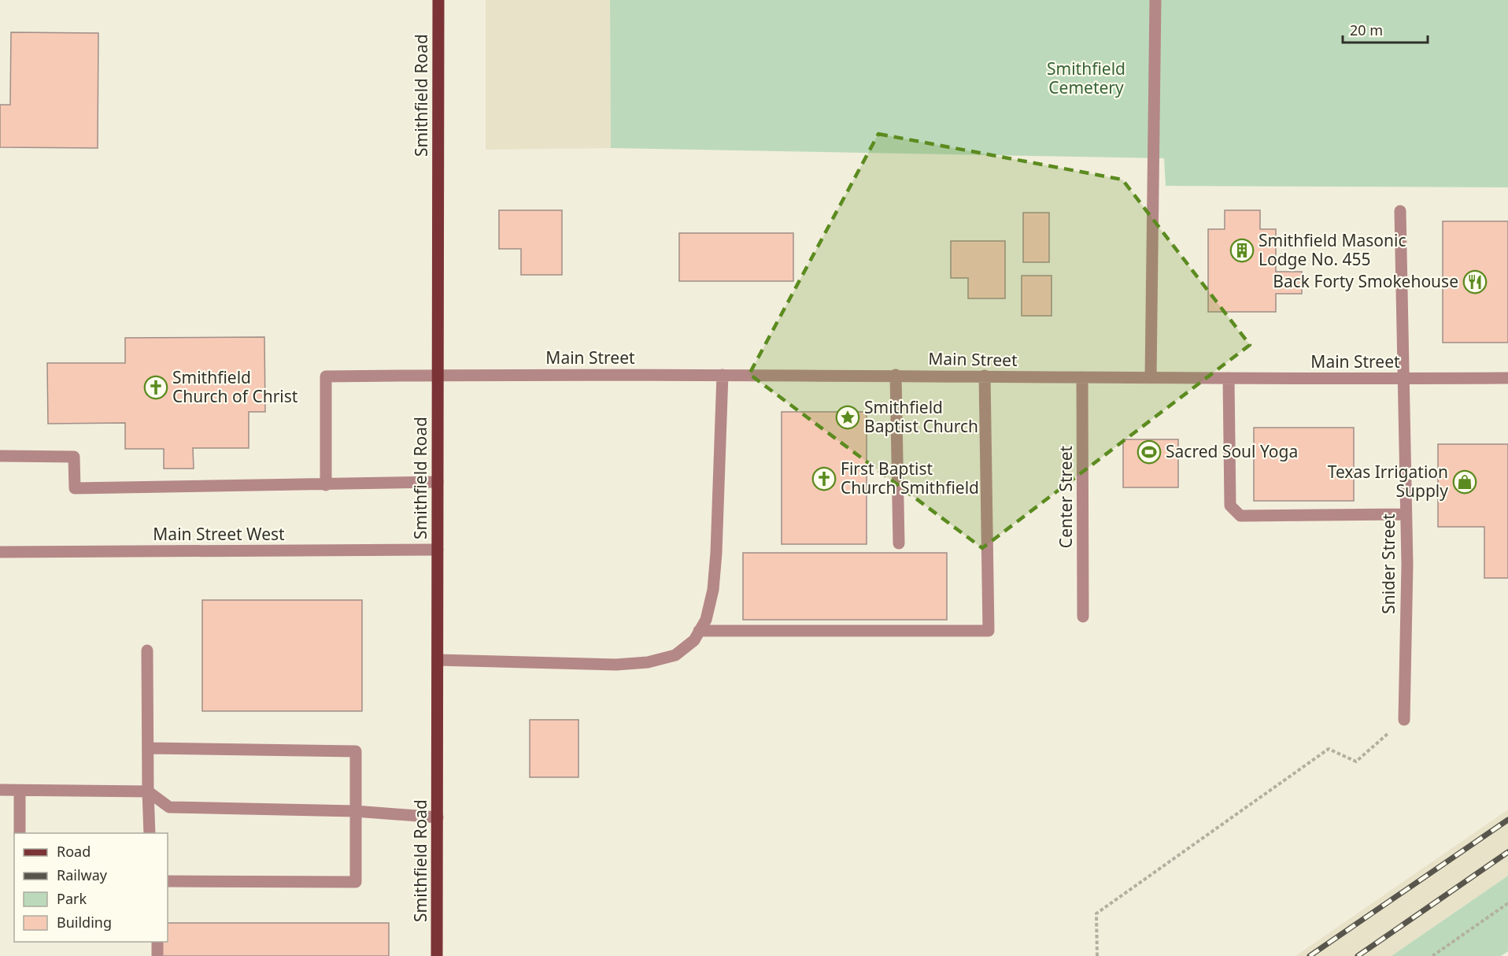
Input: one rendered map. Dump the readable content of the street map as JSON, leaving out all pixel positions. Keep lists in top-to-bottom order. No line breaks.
{"streets":{"main road":["Smithfield Road"],"street":["Main Street","Center Street","Main Street West","Snider Street"]},"crossings":[["Smithfield Road","Main Street"],["Smithfield Road","Main Street West"],["Main Street","Center Street"],["Main Street","Snider Street"]],"parks":["Smithfield Cemetery"],"places":{"building":["Smithfield Masonic Lodge No. 455"],"restaurant":["Back Forty Smokehouse"],"church":["Smithfield Church of Christ","First Baptist Church Smithfield"],"place":["Smithfield Baptist Church"],"sports":["Sacred Soul Yoga"],"shop":["Texas Irrigation Supply"]},"legend":["Road","Railway","Park","Building"],"scale_bar":"20 m"}
